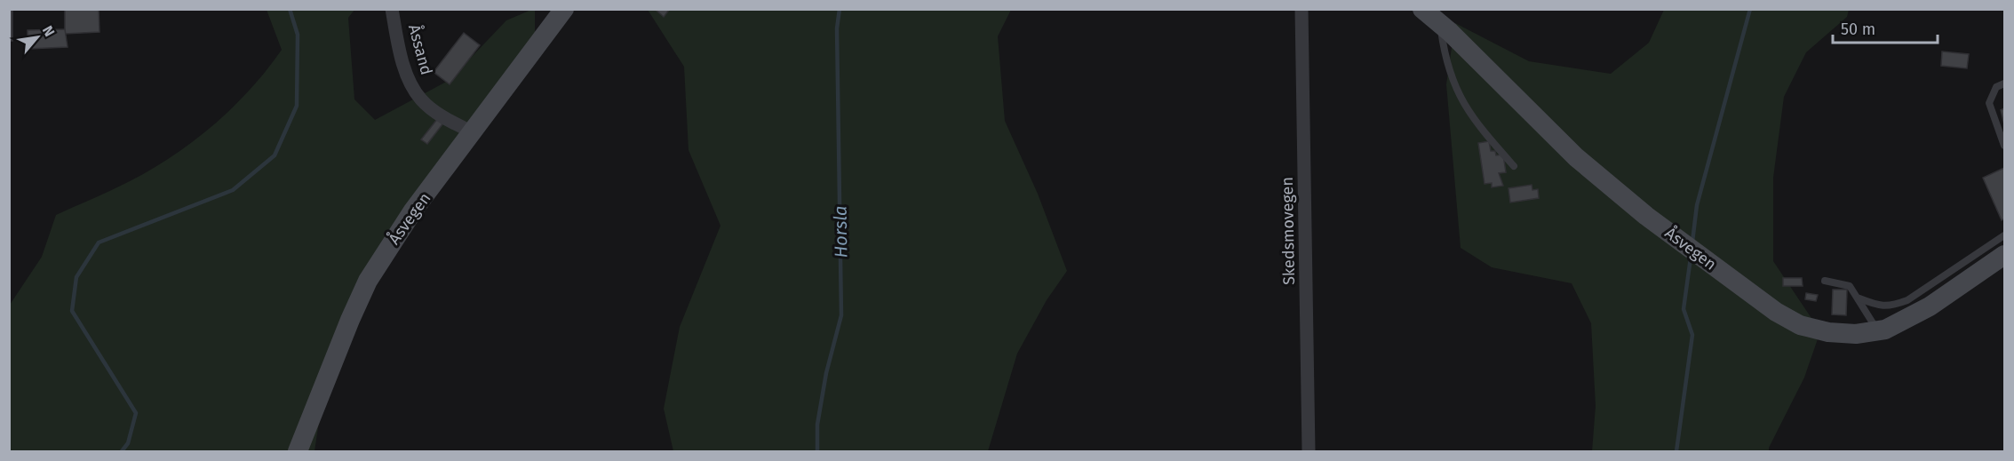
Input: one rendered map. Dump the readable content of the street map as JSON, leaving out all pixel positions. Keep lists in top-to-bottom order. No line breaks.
{"streets":{"main road":["Åsvegen"],"street":["Åssand","Skedsmovegen"]},"crossings":[["Åssand","Åsvegen"]],"water":["Horsla"],"scale_bar":"50 m","north":"top right"}
